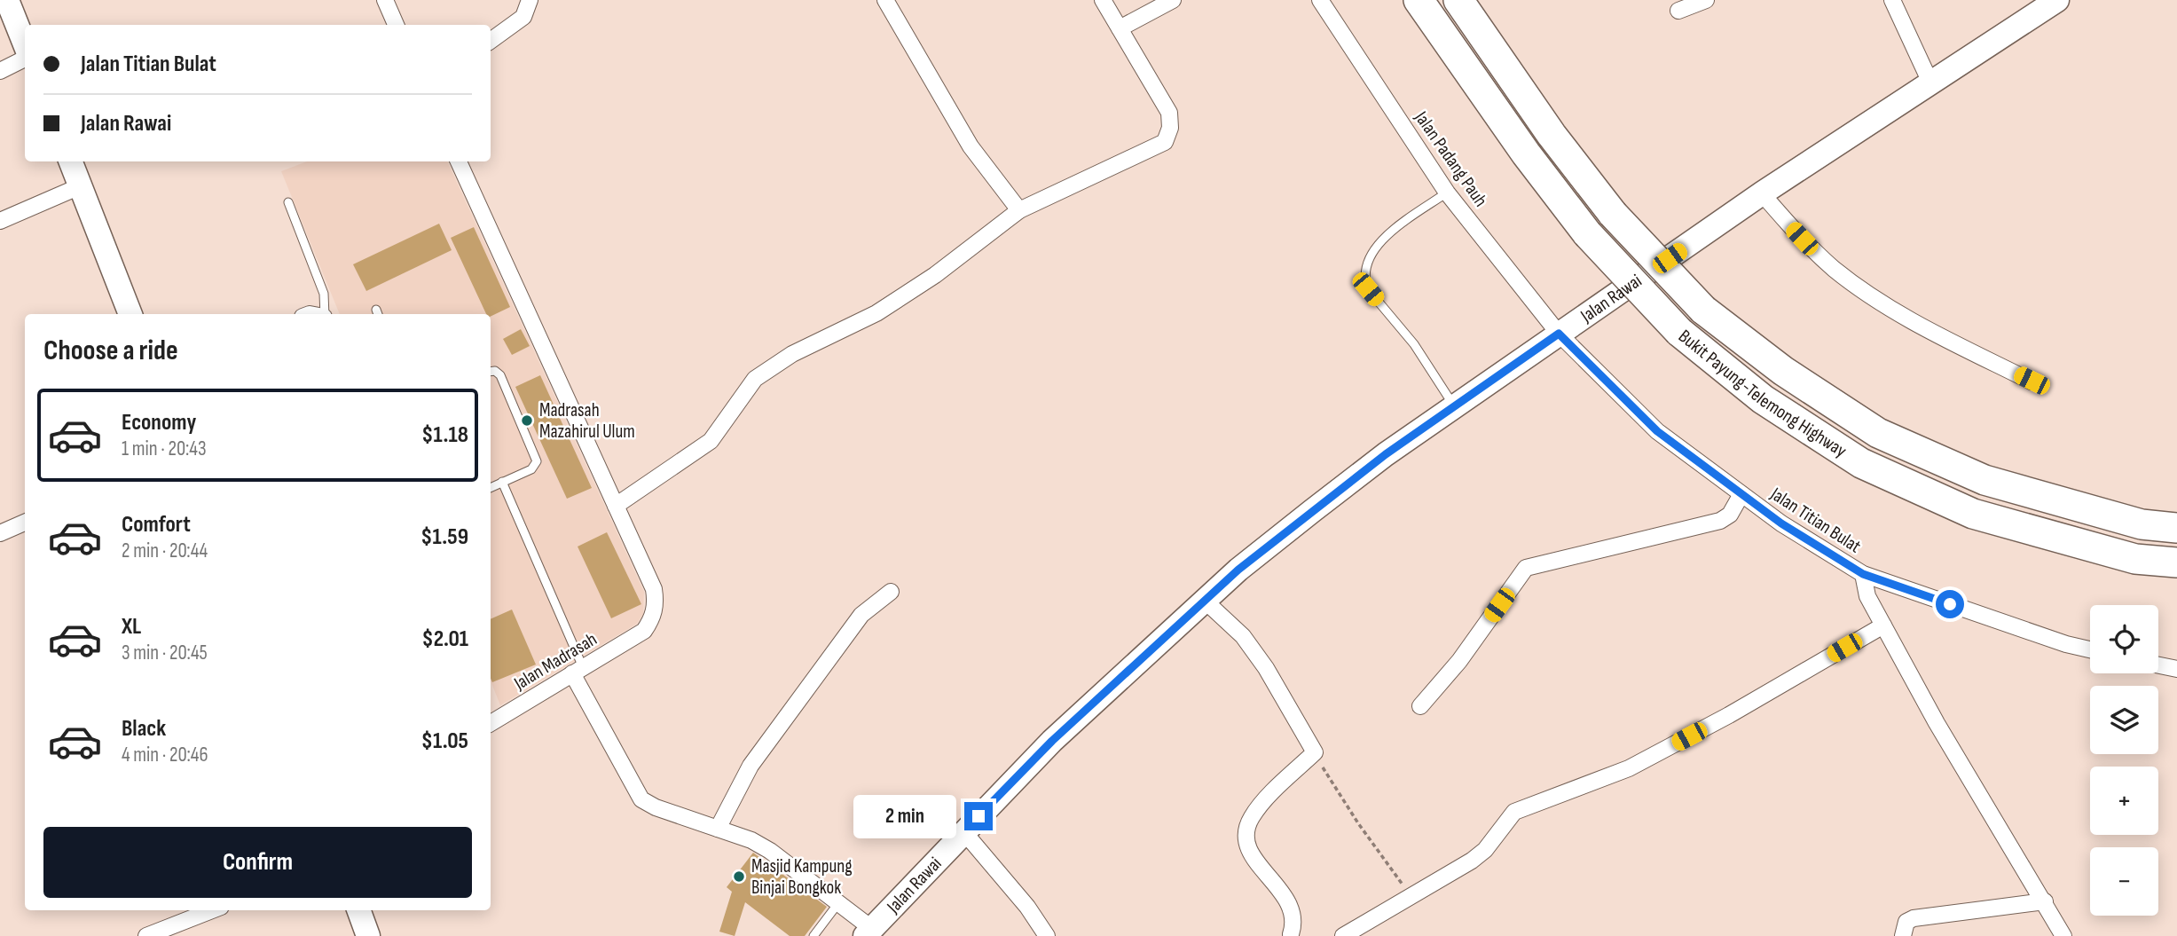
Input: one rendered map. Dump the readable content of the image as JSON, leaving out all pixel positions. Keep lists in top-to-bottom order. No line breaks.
{"streets":{"highway":["Bukit Payung-Telemong Highway"],"main road":["Jalan Rawai"],"street":["Jalan Padang Pauh","Jalan Titian Bulat","Jalan Madrasah"]},"crossings":[["Jalan Padang Pauh","Jalan Rawai"],["Jalan Padang Pauh","Jalan Titian Bulat"],["Jalan Rawai","Jalan Titian Bulat"]],"places":["Madrasah Mazahirul Ulum","Masjid Kampung Binjai Bongkok"],"page":{"banner":["Jalan Titian Bulat","Jalan Rawai"],"heading":"Choose a ride","list":[{"name":"Economy","note":"1 min · 20:43","value":"$1.18"},{"name":"Comfort","note":"2 min · 20:44","value":"$1.59"},{"name":"XL","note":"3 min · 20:45","value":"$2.01"},{"name":"Black","note":"4 min · 20:46","value":"$1.05"}],"map_buttons":["+","−"],"bubble":"2 min","buttons":"Confirm"}}
